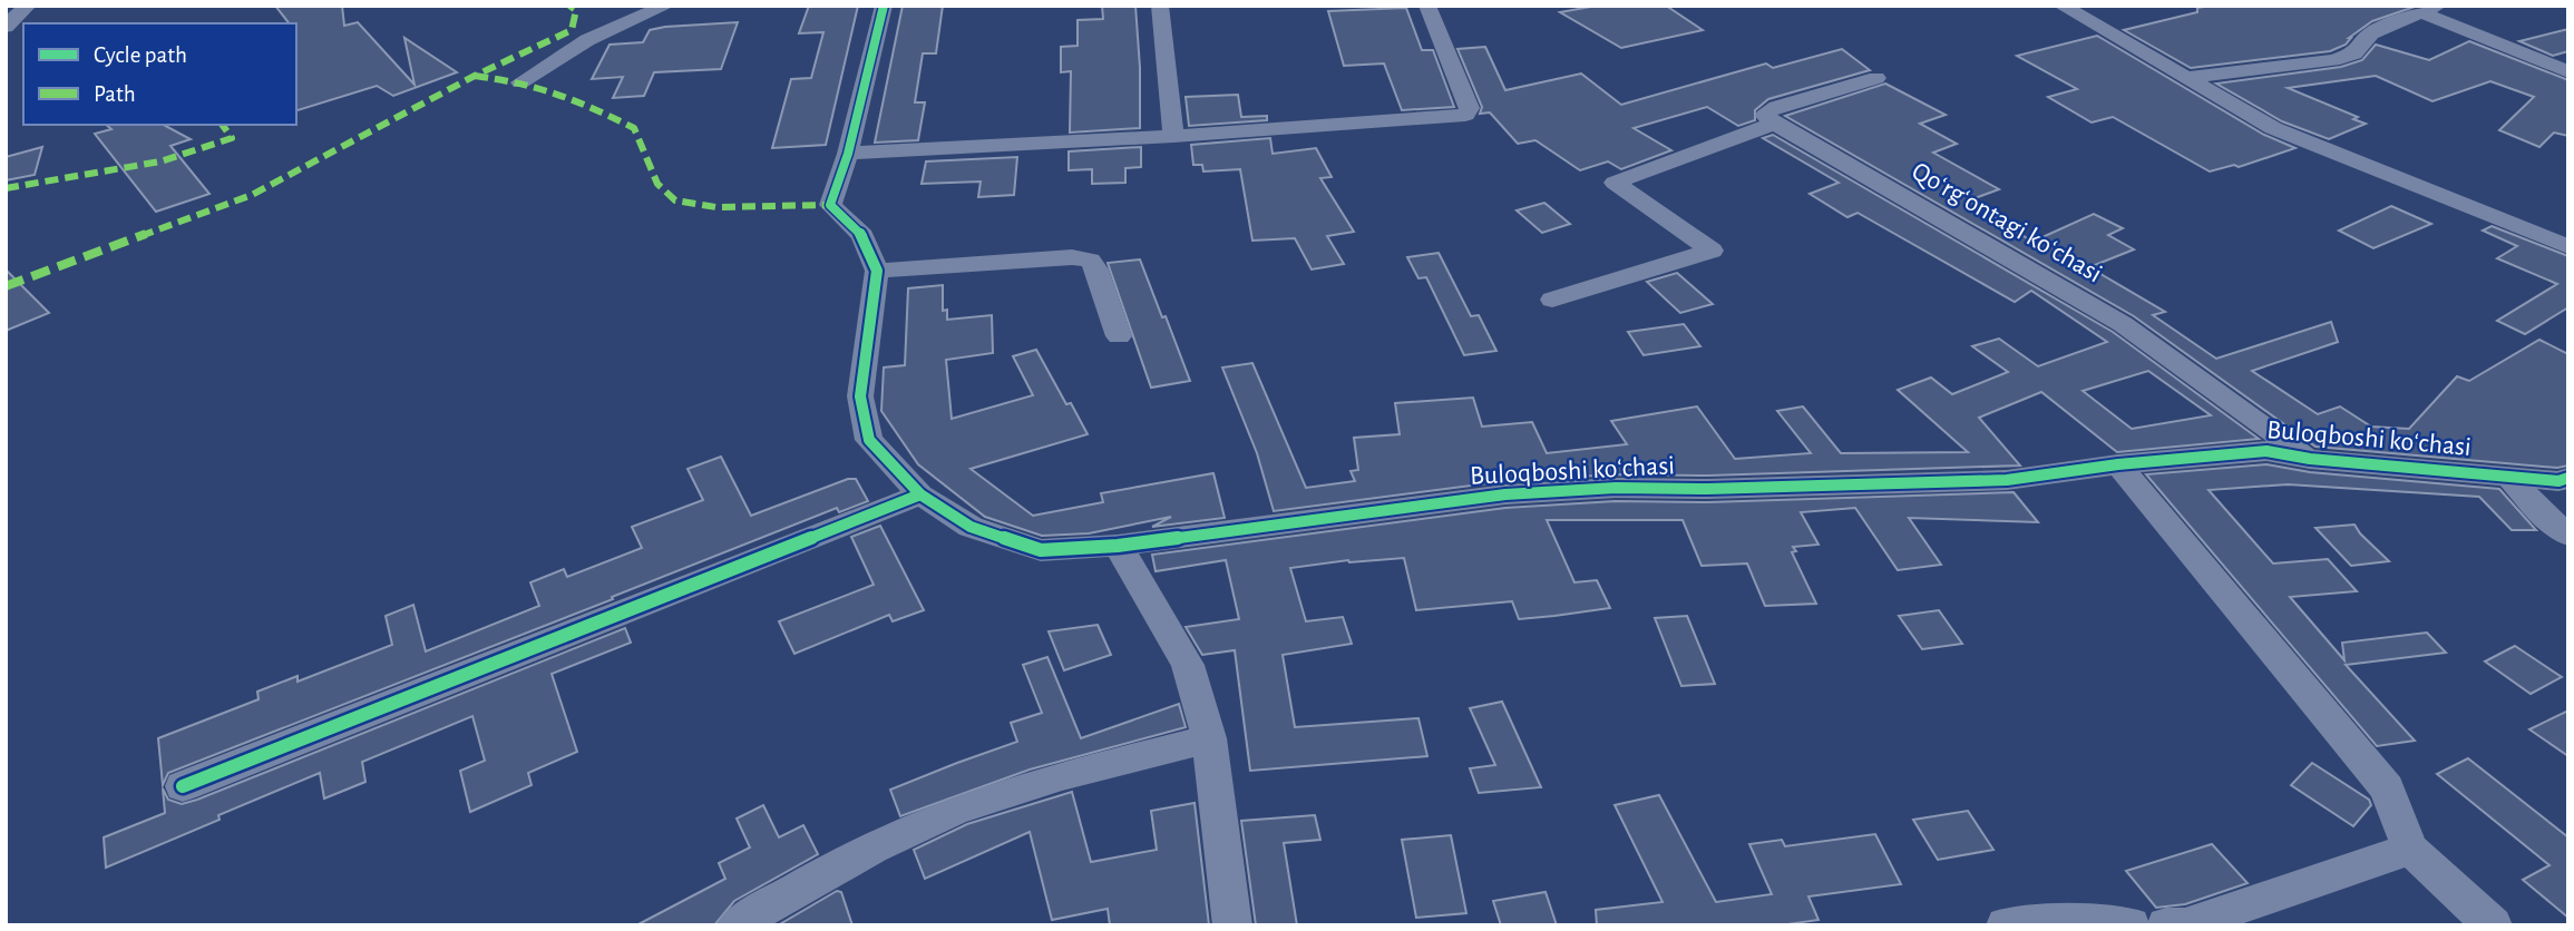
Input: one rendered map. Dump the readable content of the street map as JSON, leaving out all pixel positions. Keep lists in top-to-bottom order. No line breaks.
{"streets":{"street":["Qoʻrgʻontagi koʻchasi","Buloqboshi koʻchasi"]},"crossings":[["Qoʻrgʻontagi koʻchasi","Buloqboshi koʻchasi"]],"legend":["Cycle path","Path"]}
